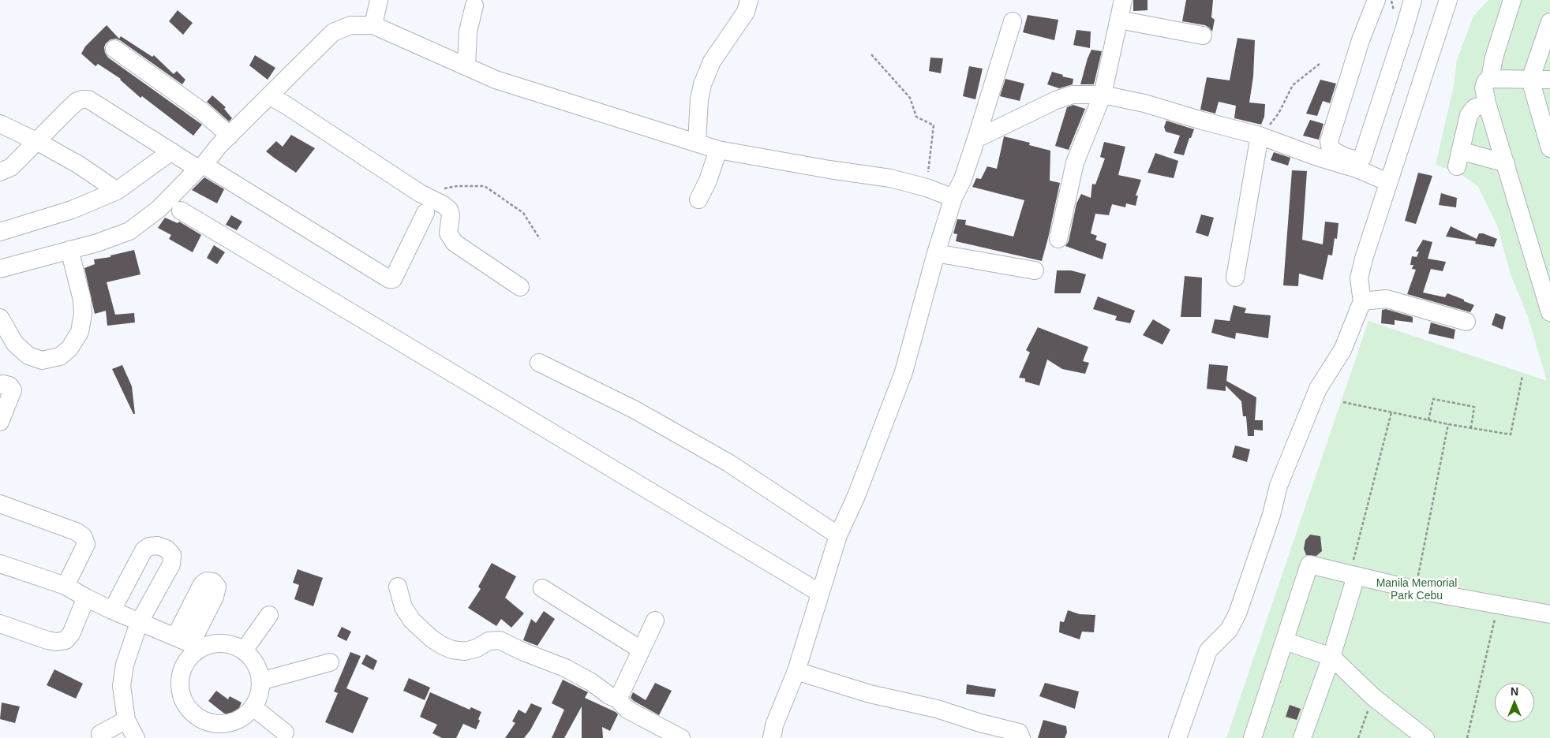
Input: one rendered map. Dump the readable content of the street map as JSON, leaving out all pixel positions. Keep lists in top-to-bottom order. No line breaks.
{"parks":["Manila Memorial Park Cebu"],"north":"top"}
